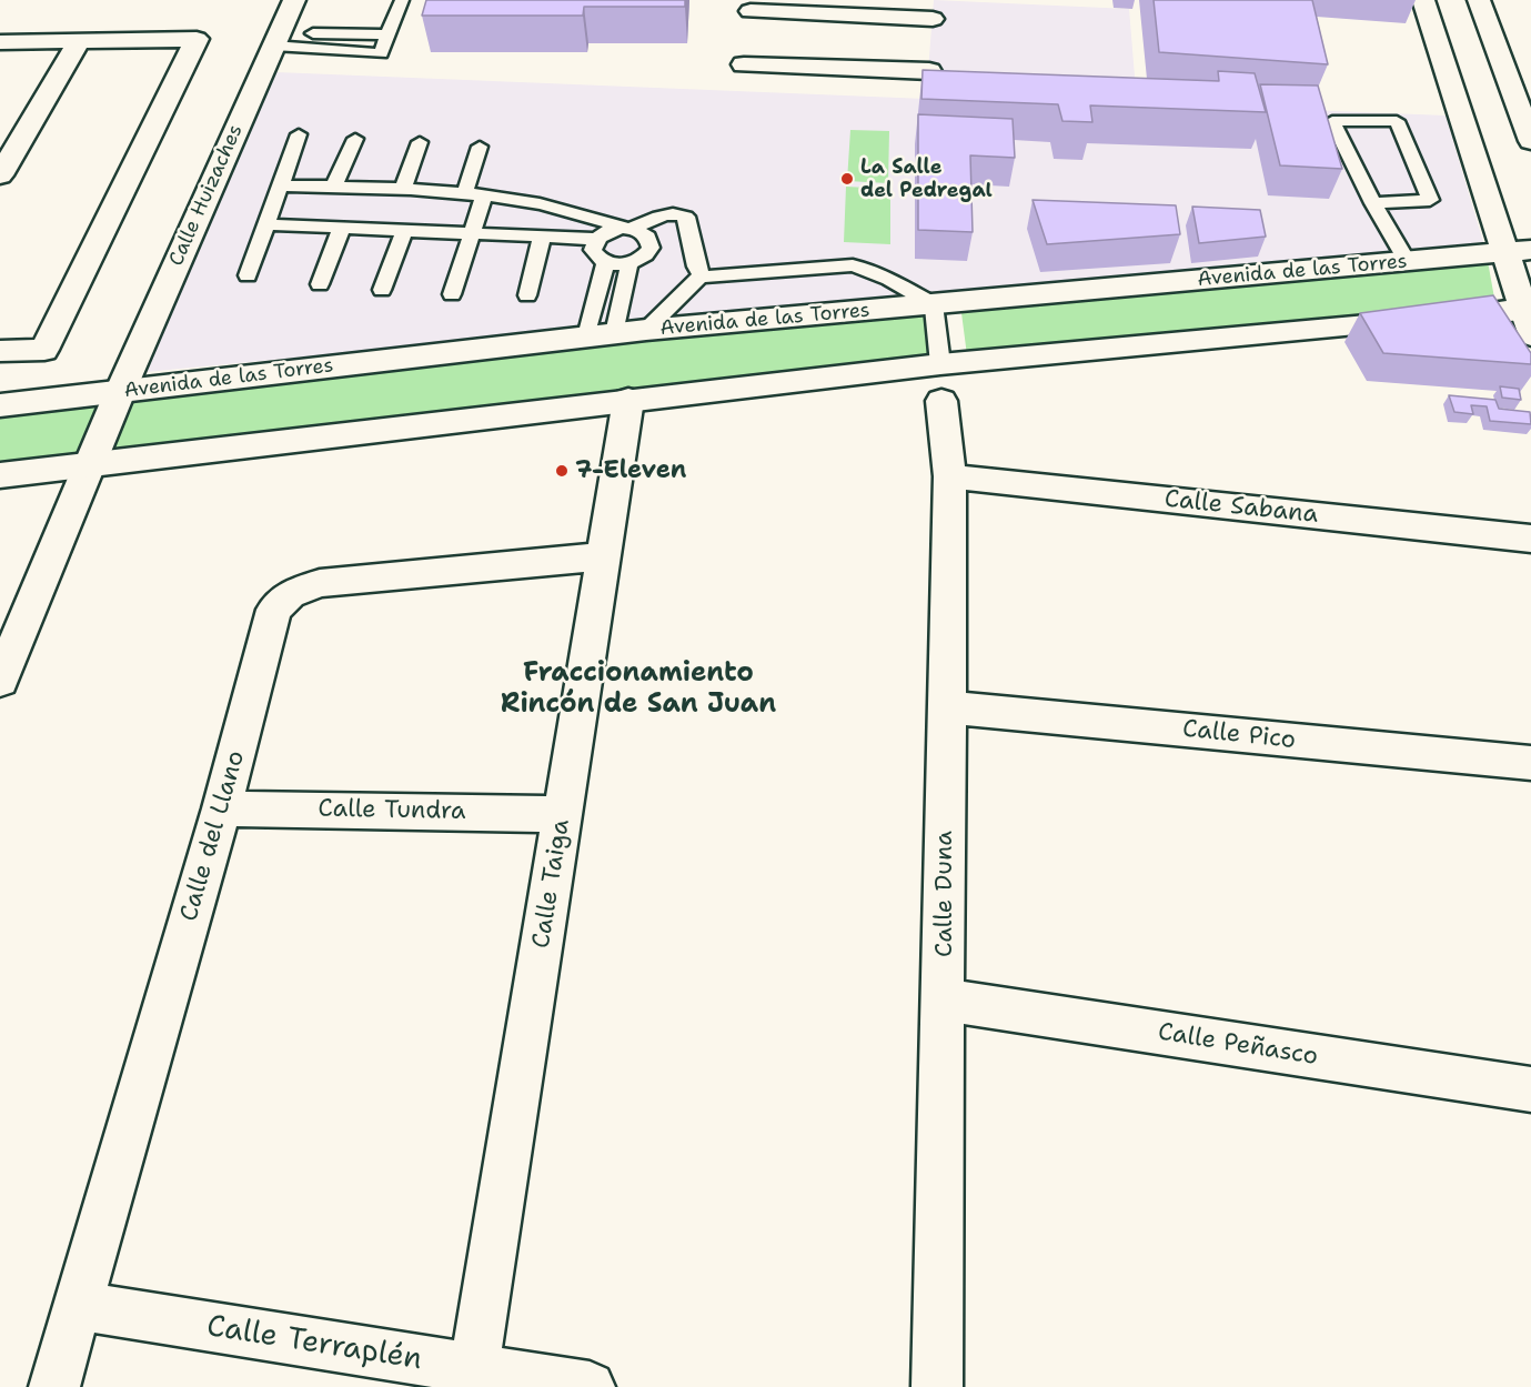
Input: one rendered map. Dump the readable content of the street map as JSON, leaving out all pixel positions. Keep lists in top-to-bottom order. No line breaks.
{"streets":{"street":["Calle Huizaches","Avenida de las Torres","Calle Sabana","Calle Pico","Calle Tundra","Calle del Llano","Calle Taiga","Calle Duna","Calle Peñasco","Calle Terraplén"]},"crossings":[["Calle Huizaches","Avenida de las Torres"],["Avenida de las Torres","Calle Duna"],["Calle Sabana","Calle Duna"],["Calle Pico","Calle Duna"],["Calle Tundra","Calle del Llano"],["Calle Tundra","Calle Taiga"],["Calle del Llano","Calle Taiga"],["Calle del Llano","Calle Terraplén"],["Calle Taiga","Calle Terraplén"],["Calle Duna","Calle Peñasco"]],"districts":["Fraccionamiento Rincón de San Juan"],"places":["La Salle del Pedregal","7-Eleven"]}
